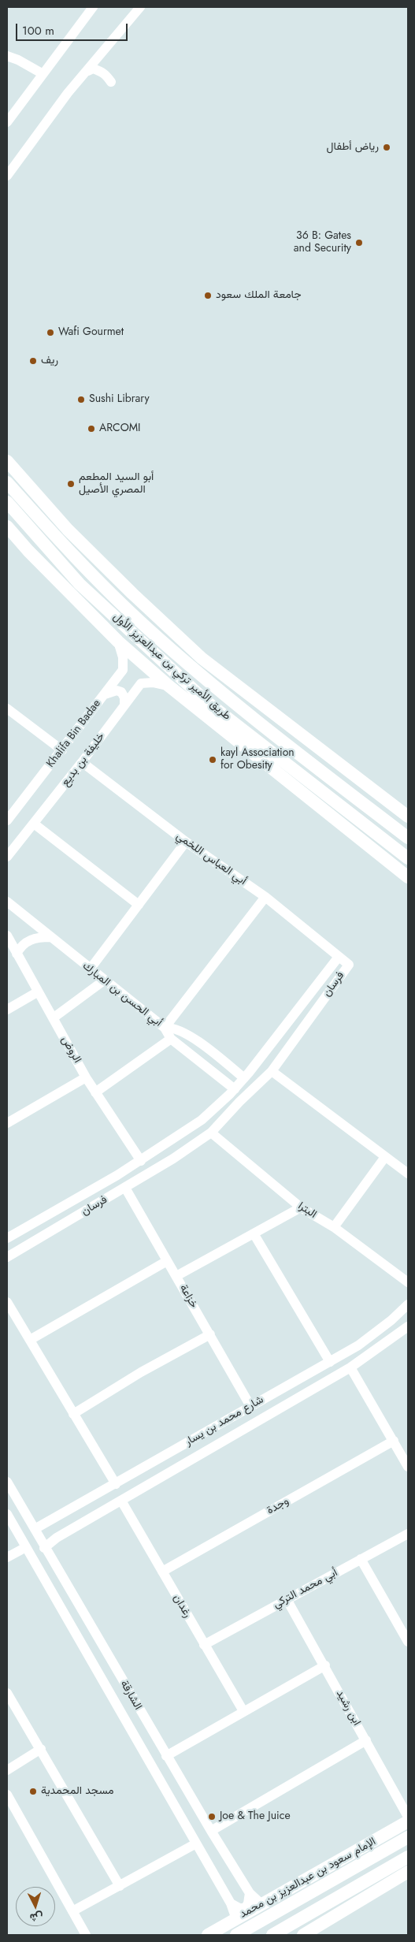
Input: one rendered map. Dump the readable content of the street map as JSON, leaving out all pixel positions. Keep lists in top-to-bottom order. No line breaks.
{"streets":{"main road":["طريق الأمير تركي بن عبدالعزيز الأول","الإمام سعود بن عبدالعزيز بن محمد"],"street":["Khalifa Bin Badae","خليفة بن بديع","أبي العباس اللخمي","فرسان","أبي الحسن بن المبارك","الروض","البترا","خزاعة","شارع محمد بن يسار","وجدة","أبي محمد التركي","رغدان","الشارقة","ابن رشيد"]},"crossings":[["خليفة بن بديع","أبي العباس اللخمي"],["أبي العباس اللخمي","فرسان"],["فرسان","أبي الحسن بن المبارك"],["فرسان","الروض"],["فرسان","البترا"],["فرسان","خزاعة"],["خزاعة","شارع محمد بن يسار"],["شارع محمد بن يسار","رغدان"],["شارع محمد بن يسار","الشارقة"],["وجدة","رغدان"],["أبي محمد التركي","رغدان"],["أبي محمد التركي","ابن رشيد"],["الشارقة","الإمام سعود بن عبدالعزيز بن محمد"]],"places":["رياض أطفال","36 B: Gates and Security","جامعة الملك سعود","Wafi Gourmet","ريف","Sushi Library","ARCOMI","أبو السيد المطعم المصري اﻷصيل","kayl Association for Obesity","مسجد المحمدية","Joe & The Juice"],"scale_bar":"100 m","north":"bottom"}
